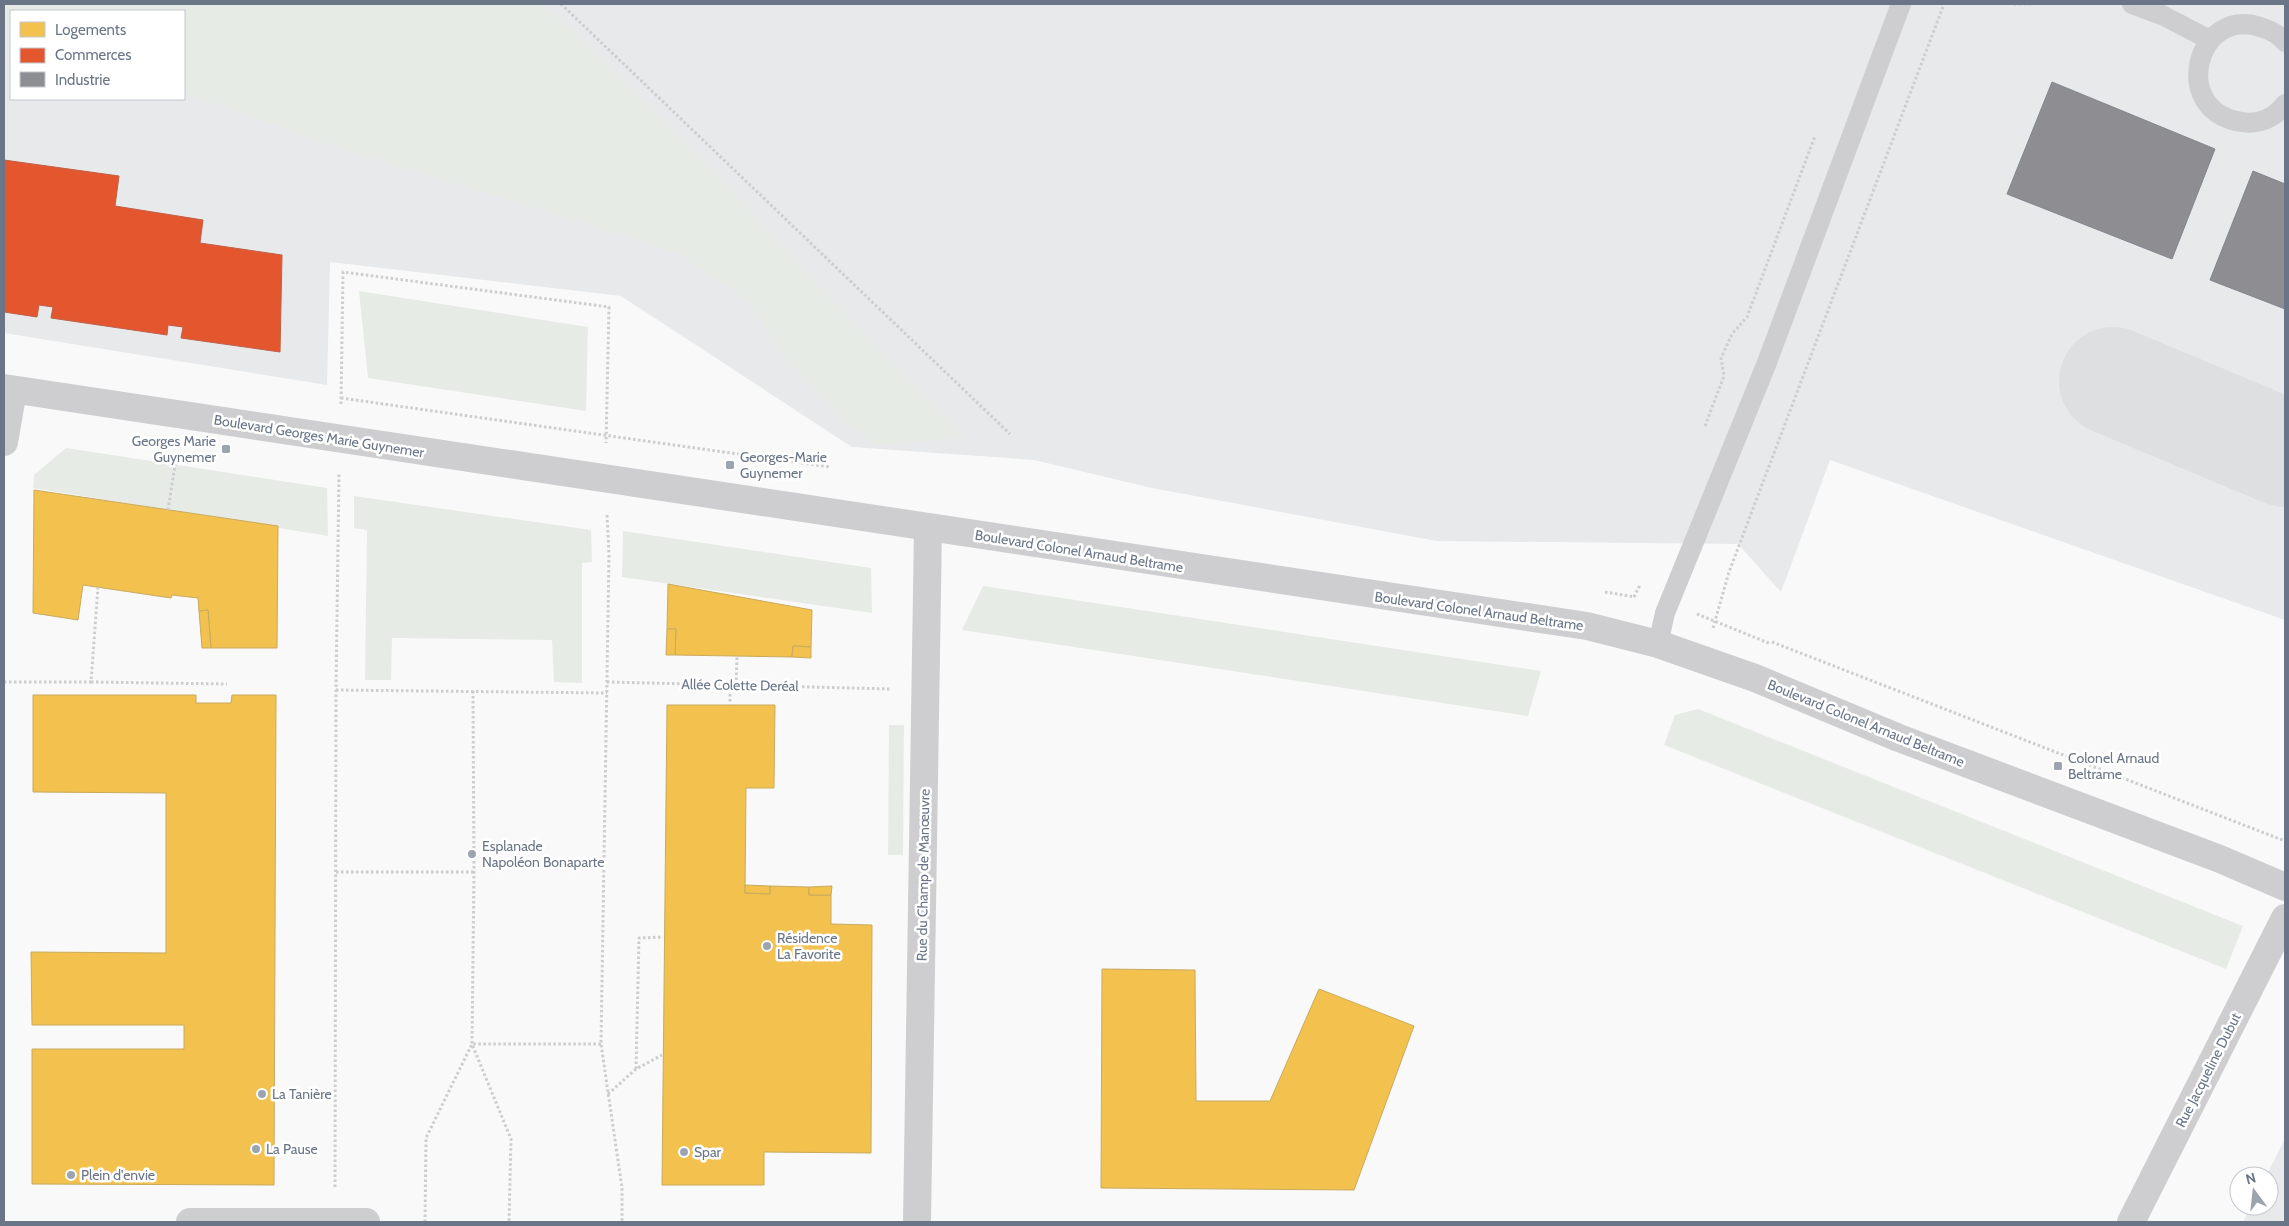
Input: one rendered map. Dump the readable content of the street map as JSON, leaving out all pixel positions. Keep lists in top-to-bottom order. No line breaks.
{"streets":{"street":["Boulevard Georges Marie Guynemer","Boulevard Colonel Arnaud Beltrame","Rue du Champ de Manœuvre","Rue Jacqueline Dubut"],"path":["Allée Colette Deréal"]},"crossings":[["Boulevard Georges Marie Guynemer","Boulevard Colonel Arnaud Beltrame"],["Boulevard Colonel Arnaud Beltrame","Rue du Champ de Manœuvre"]],"places":{"transit":["Georges Marie Guynemer","Georges-Marie Guynemer","Colonel Arnaud Beltrame"],"other":["Esplanade Napoléon Bonaparte","Résidence La Favorite","La Tanière","La Pause","Spar","Plein d'envie"]},"legend":["Logements","Commerces","Industrie"],"north":"top"}
